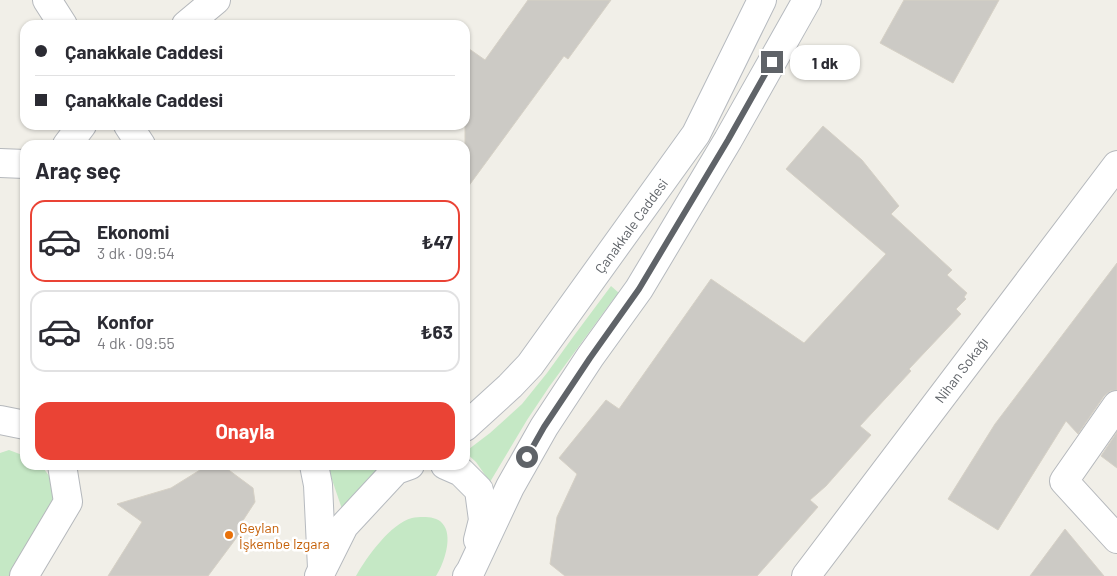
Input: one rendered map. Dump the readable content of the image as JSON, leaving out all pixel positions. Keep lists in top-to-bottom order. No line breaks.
{"streets":{"main road":["Çanakkale Caddesi","Nihan Sokağı"]},"places":["Geylan İşkembe Izgara"],"page":{"banner":["Çanakkale Caddesi","Çanakkale Caddesi"],"bubble":"1 dk","heading":"Araç seç","list":[{"name":"Ekonomi","note":"3 dk · 09:54","value":"₺47"},{"name":"Konfor","note":"4 dk · 09:55","value":"₺63"}],"buttons":"Onayla"}}
